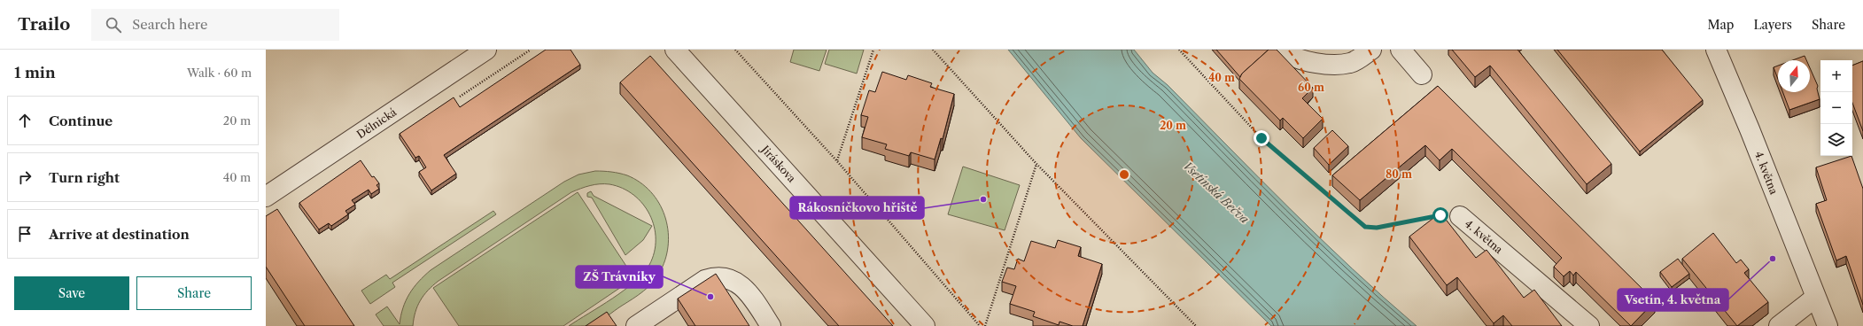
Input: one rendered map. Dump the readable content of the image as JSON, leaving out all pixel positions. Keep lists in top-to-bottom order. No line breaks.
{"streets":{"street":["Dělnická","Jiráskova","4. května"]},"water":["Vsetínská Bečva"],"places":["Rákosníčkovo hřiště","Vsetín, 4. května","ZŠ Trávníky"],"north":"top","page":{"header":"Trailo","search":"Search here","nav":["Map","Layers","Share"],"heading":["1 min","Walk · 60 m"],"map_buttons":["+","−"],"list":[["Continue","20 m"],["Turn right","40 m"],"Arrive at destination"],"buttons":["Save","Share"]},"rings":["40 m","60 m","20 m","80 m"]}
